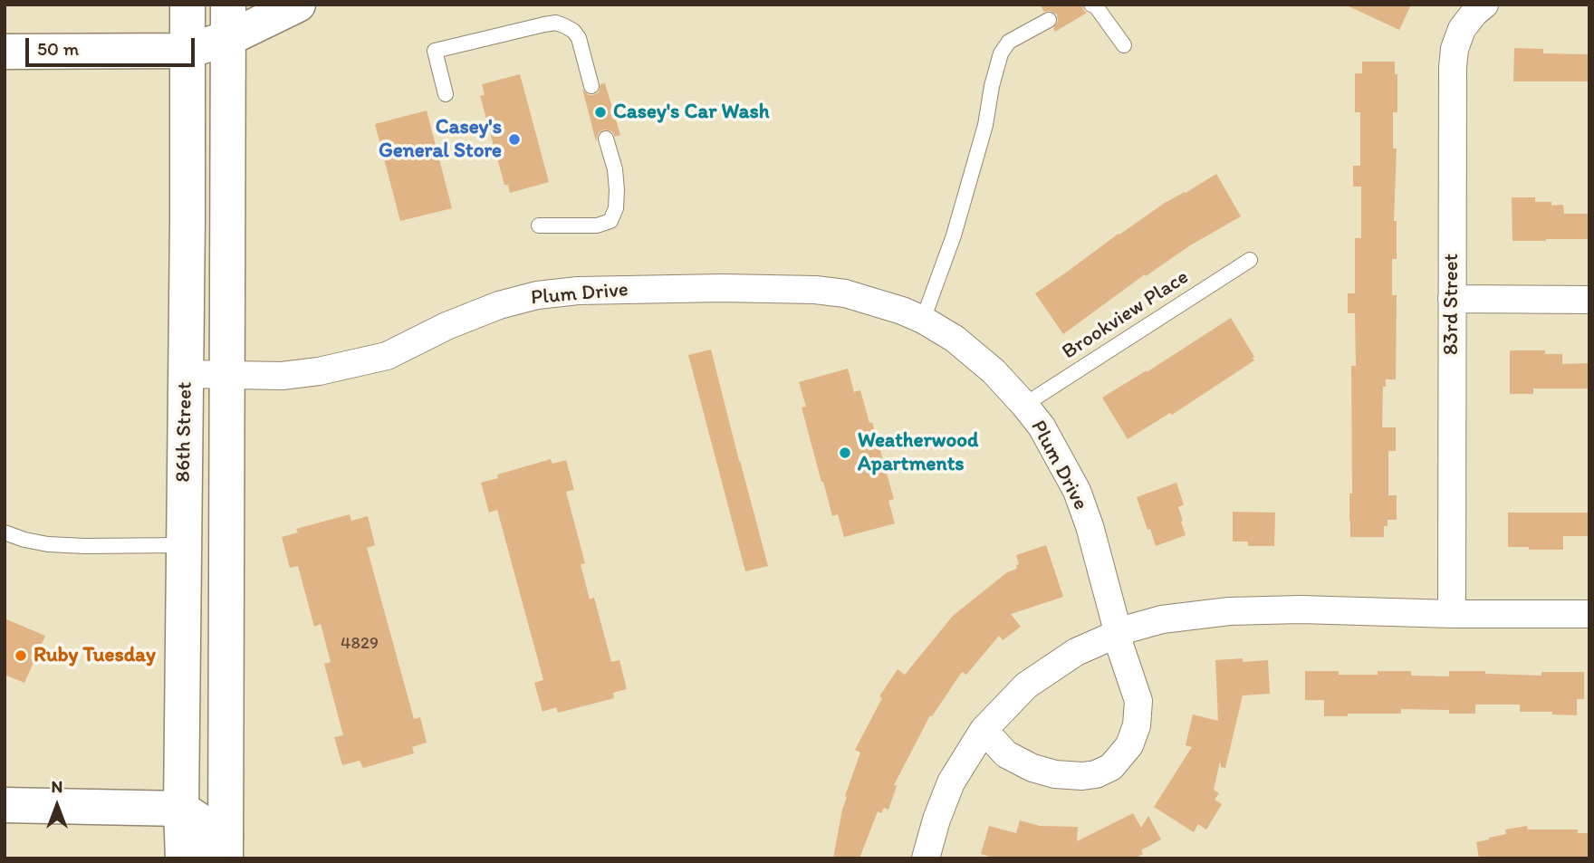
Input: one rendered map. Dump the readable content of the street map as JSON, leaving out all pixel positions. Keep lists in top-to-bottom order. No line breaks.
{"streets":{"main road":["86th Street"],"street":["Plum Drive","83rd Street"],"lane":["Brookview Place"]},"crossings":[["Plum Drive","Brookview Place"],["Plum Drive","86th Street"]],"places":["Casey's Car Wash","Casey's General Store","Weatherwood Apartments","Ruby Tuesday"],"house_numbers":["4829"],"scale_bar":"50 m","north":"top"}
